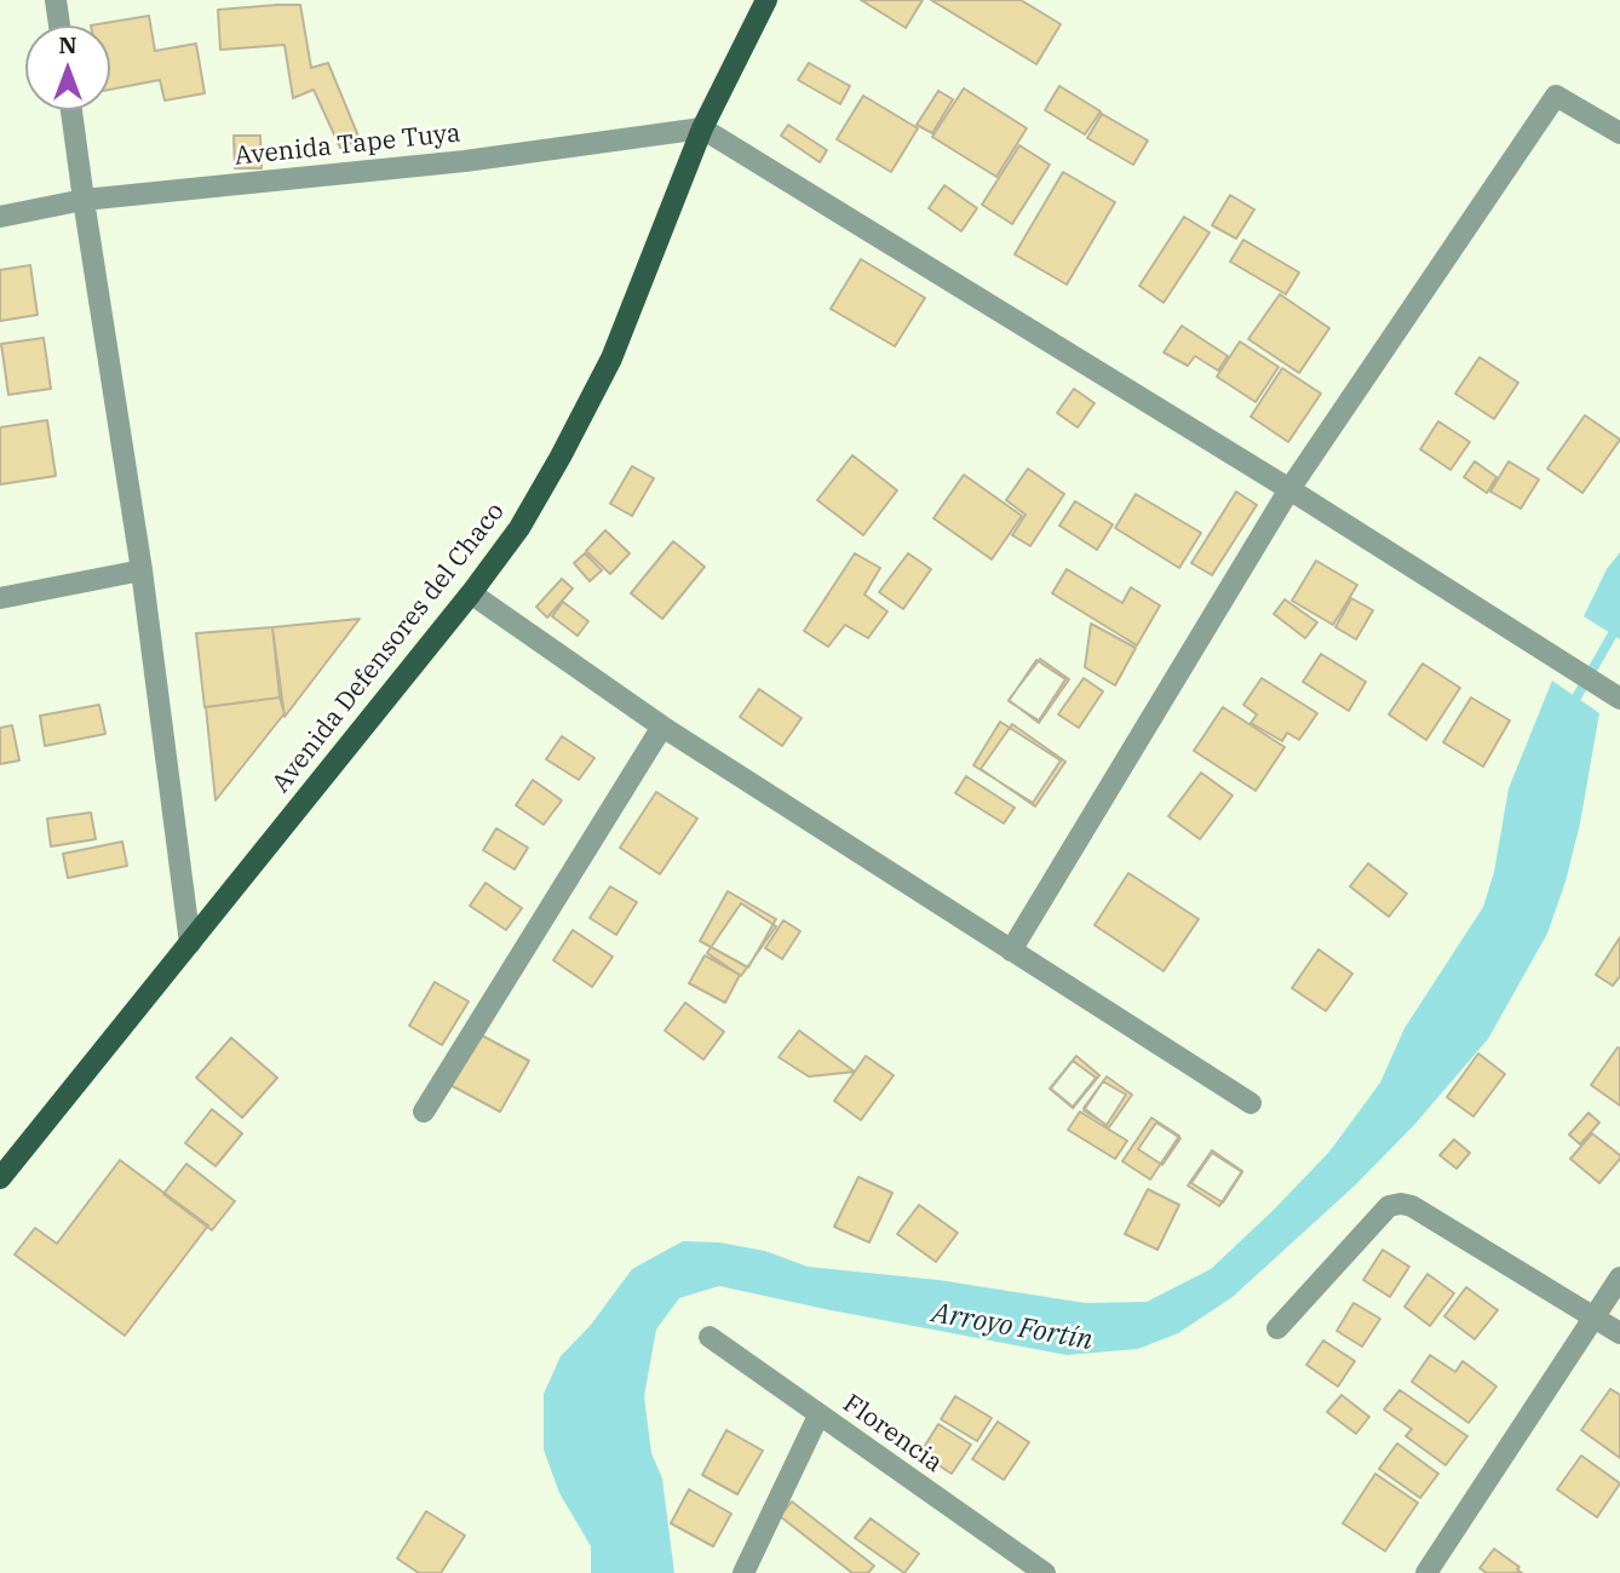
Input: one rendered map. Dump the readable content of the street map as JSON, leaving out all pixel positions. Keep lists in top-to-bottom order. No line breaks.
{"streets":{"main road":["Avenida Defensores del Chaco"],"street":["Avenida Tape Tuya","Florencia"]},"crossings":[["Avenida Tape Tuya","Avenida Defensores del Chaco"]],"water":["Arroyo Fortín"],"north":"top"}
